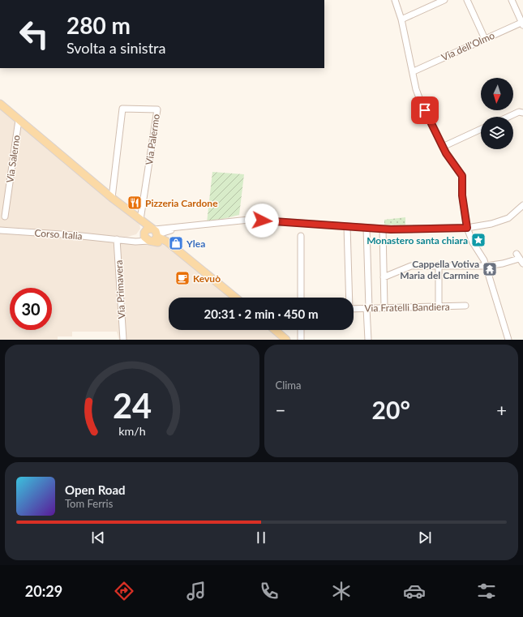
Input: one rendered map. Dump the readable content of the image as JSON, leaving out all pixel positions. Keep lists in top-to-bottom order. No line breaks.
{"streets":{"street":["Via dell'Olmo","Via Palermo","Via Salerno","Corso Italia","Via Primavera","Via Fratelli Bandiera"]},"crossings":[["Corso Italia","Via Primavera"]],"places":{"restaurant":["Pizzeria Cardone"],"place":["Monastero santa chiara"],"shop":["Ylea"],"temple":["Cappella Votiva Maria del Carmine"],"cafe":["Kevuò"]},"north":"bottom","page":{"turn":["280 m","Svolta a sinistra"],"limit":"30","trip":"20:31 · 2 min · 450 m","tile":"Clima","heat":["−","20°","+"],"song":["Open Road","Tom Ferris"],"tabs":"20:29","gauge":["24","km/h"]}}
